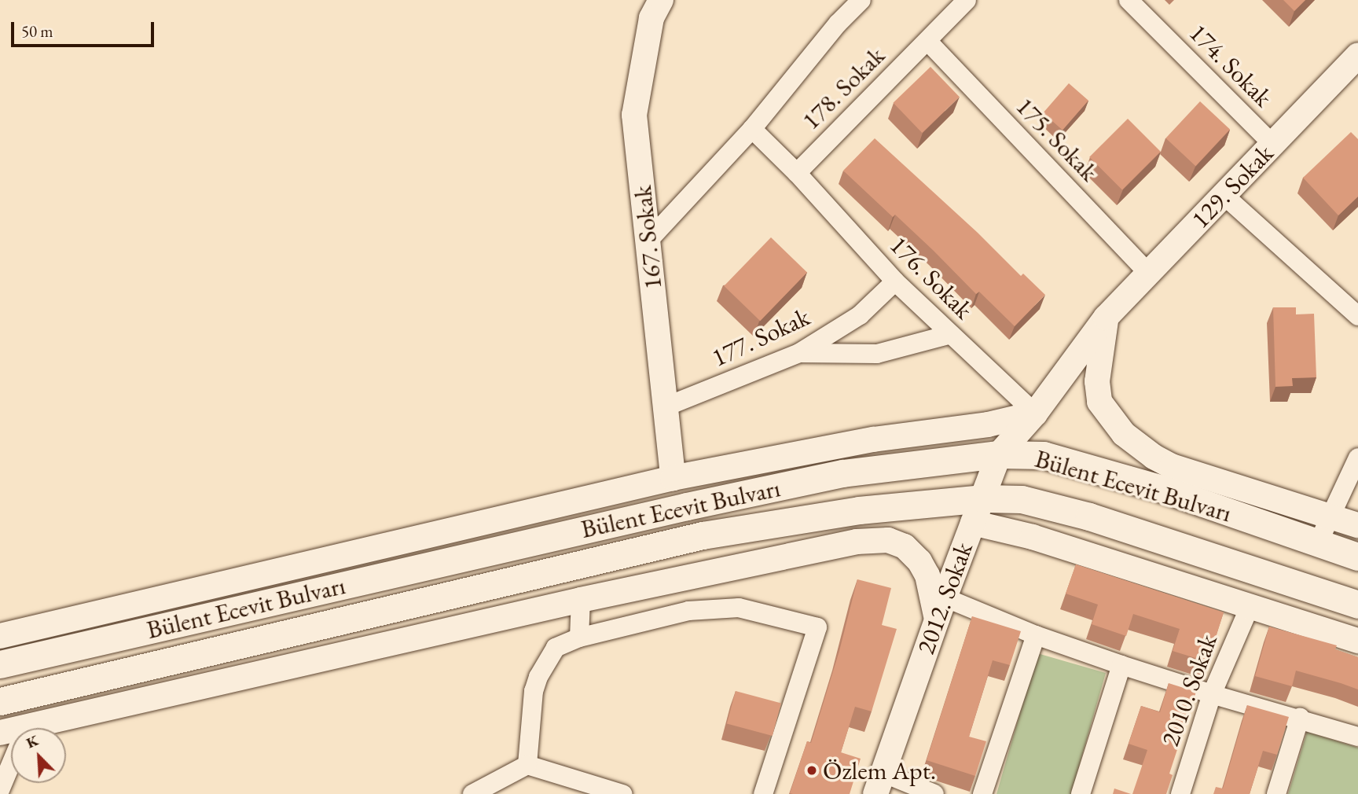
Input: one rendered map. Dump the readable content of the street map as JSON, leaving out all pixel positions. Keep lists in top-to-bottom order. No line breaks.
{"streets":{"main road":["Bülent Ecevit Bulvarı"],"street":["174. Sokak","178. Sokak","175. Sokak","129. Sokak","167. Sokak","176. Sokak","177. Sokak","2012. Sokak","2010. Sokak"]},"crossings":[["174. Sokak","129. Sokak"],["178. Sokak","175. Sokak"],["178. Sokak","176. Sokak"],["175. Sokak","129. Sokak"],["129. Sokak","176. Sokak"],["129. Sokak","2012. Sokak"],["167. Sokak","177. Sokak"],["176. Sokak","177. Sokak"],["176. Sokak","2012. Sokak"],["Bülent Ecevit Bulvarı","2012. Sokak"]],"places":["Özlem Apt."],"scale_bar":"50 m","north":"top left"}
